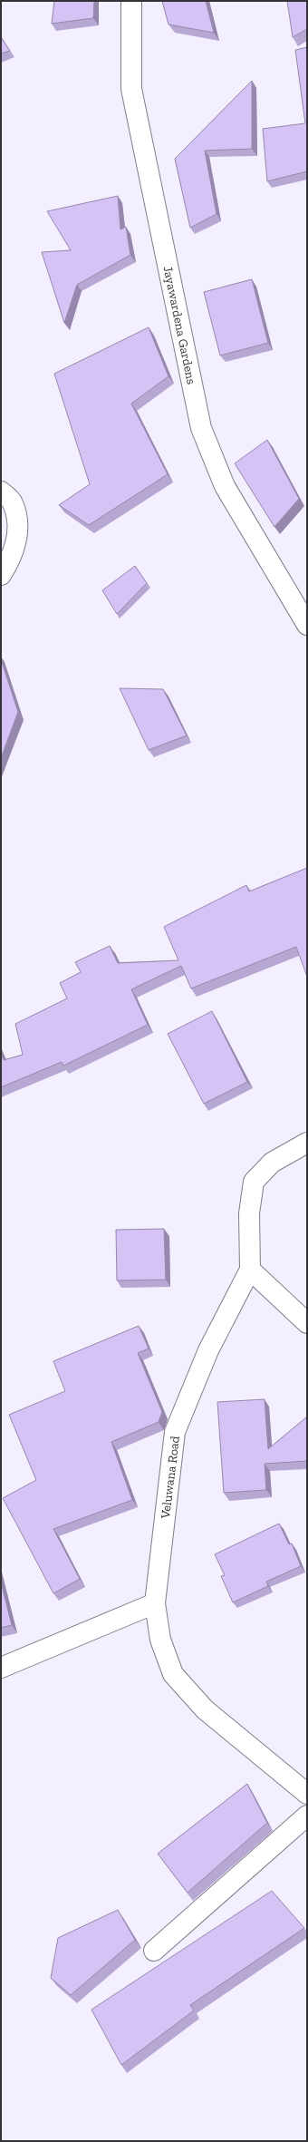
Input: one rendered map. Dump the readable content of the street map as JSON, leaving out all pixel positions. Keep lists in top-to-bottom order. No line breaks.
{"streets":{"street":["Jayawardena Gardens","Veluwana Road"]}}
